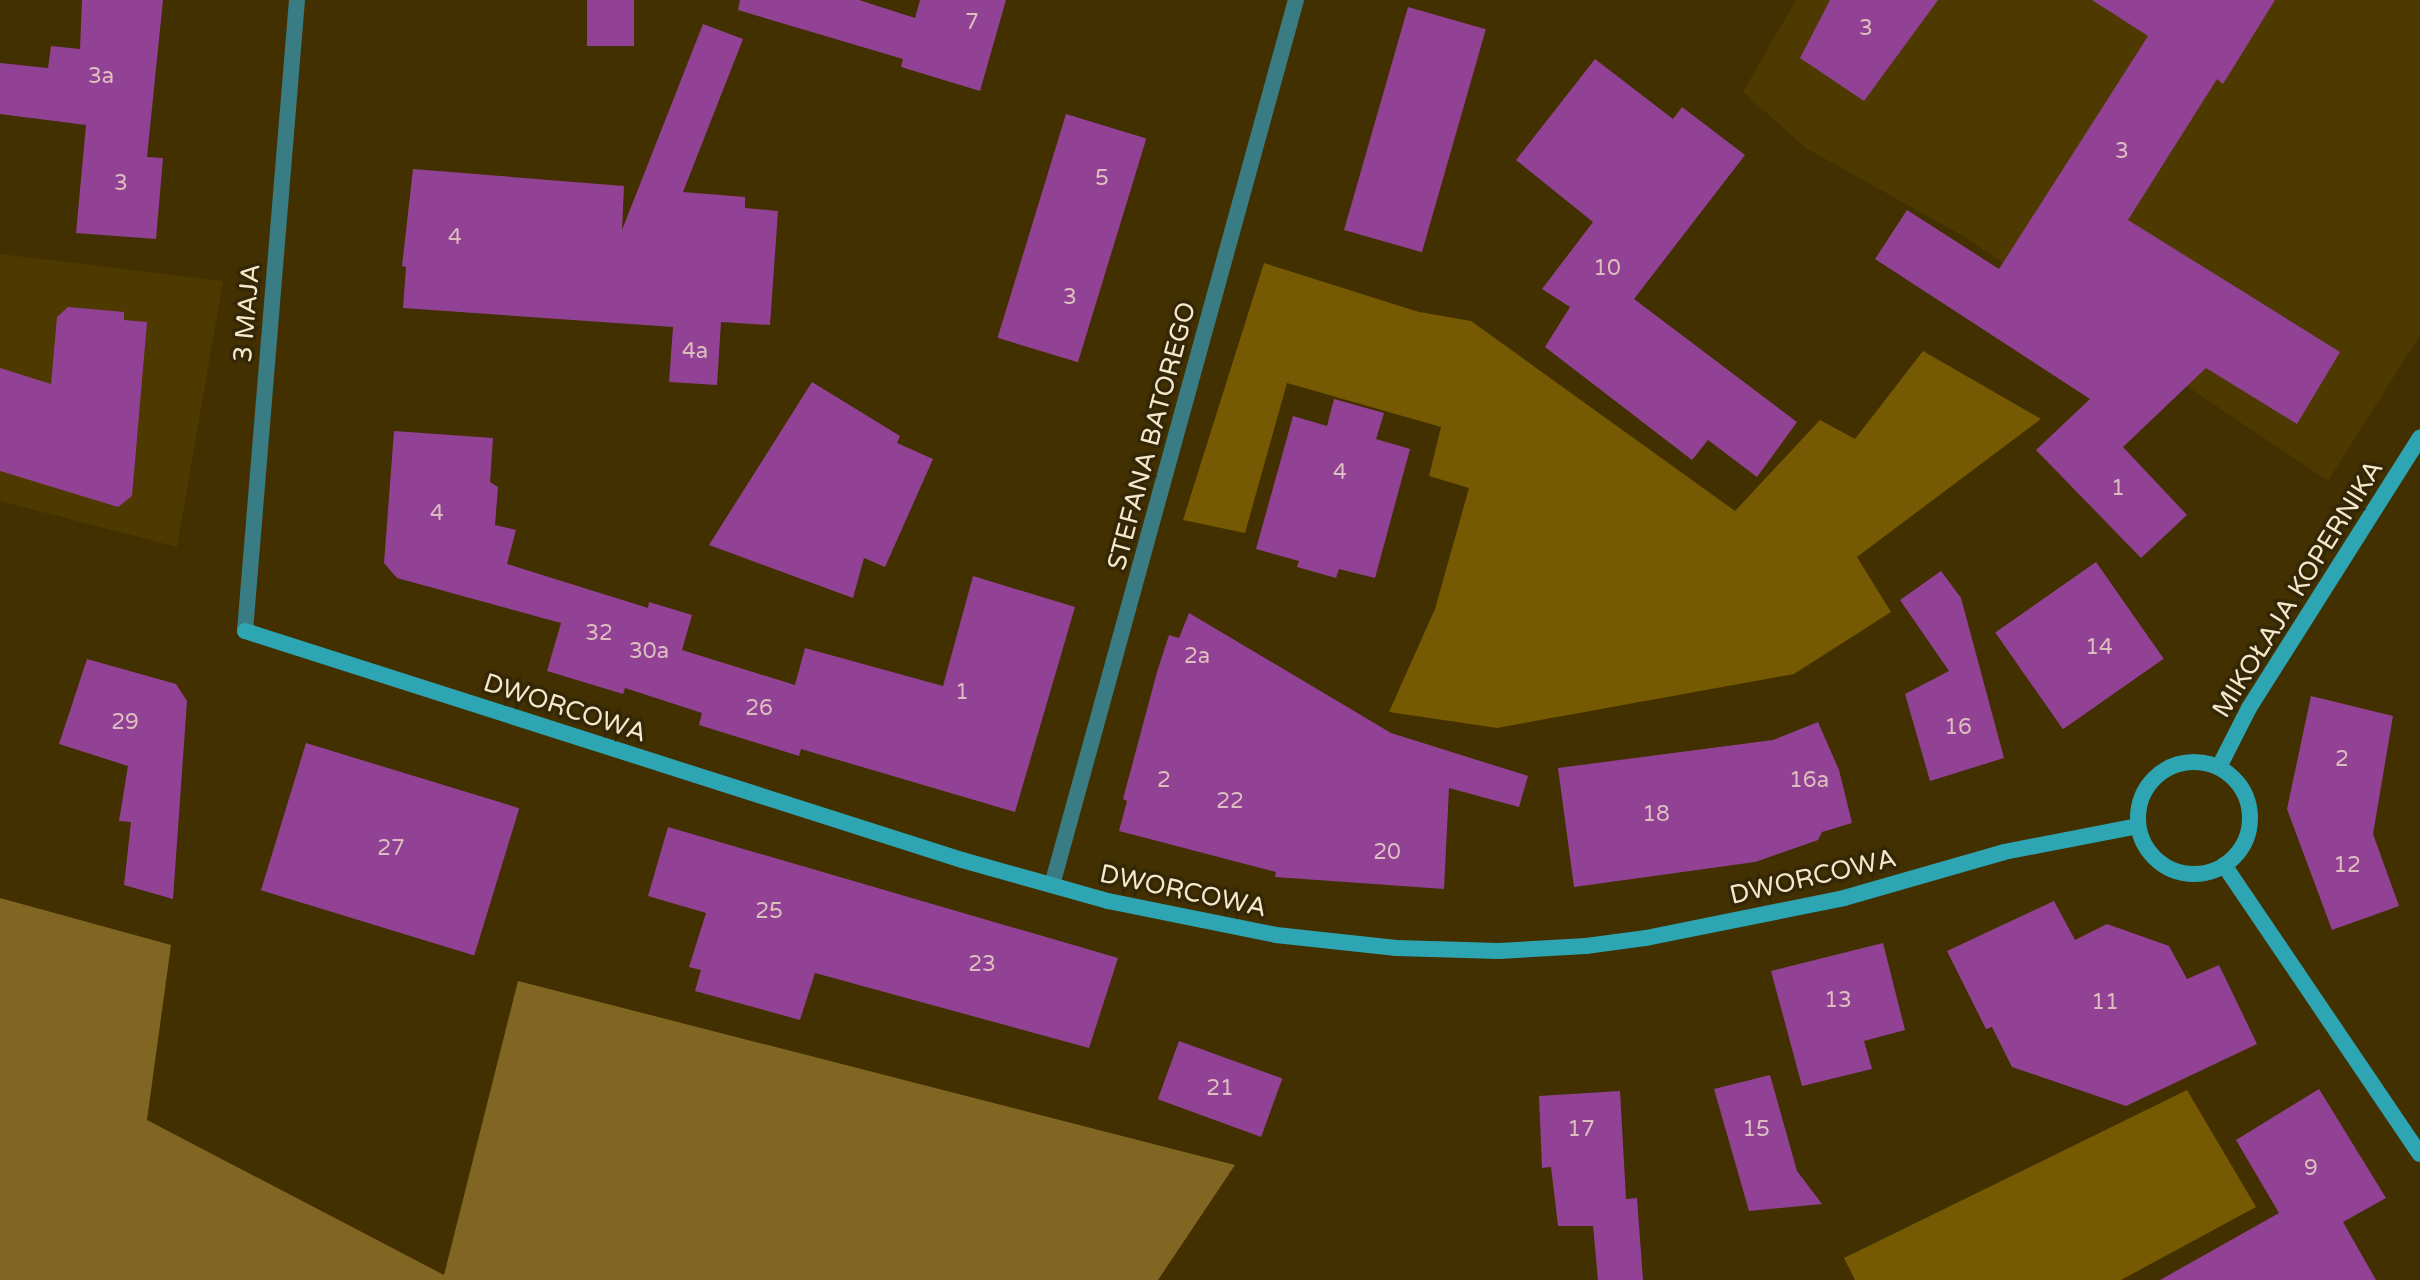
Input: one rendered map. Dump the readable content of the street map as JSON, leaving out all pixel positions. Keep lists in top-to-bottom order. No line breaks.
{"streets":{"street":["3 MAJA","STEFANA BATOREGO","MIKOŁAJA KOPERNIKA","DWORCOWA"]},"crossings":[["3 MAJA","DWORCOWA"],["STEFANA BATOREGO","DWORCOWA"],["MIKOŁAJA KOPERNIKA","DWORCOWA"]],"house_numbers":["7","3","3a","3","5","3","4","10","3","4a","4","1","4","32","14","30a","2a","1","26","29","16","2","2","16a","22","18","27","20","12","25","23","13","11","21","17","15","9"]}
